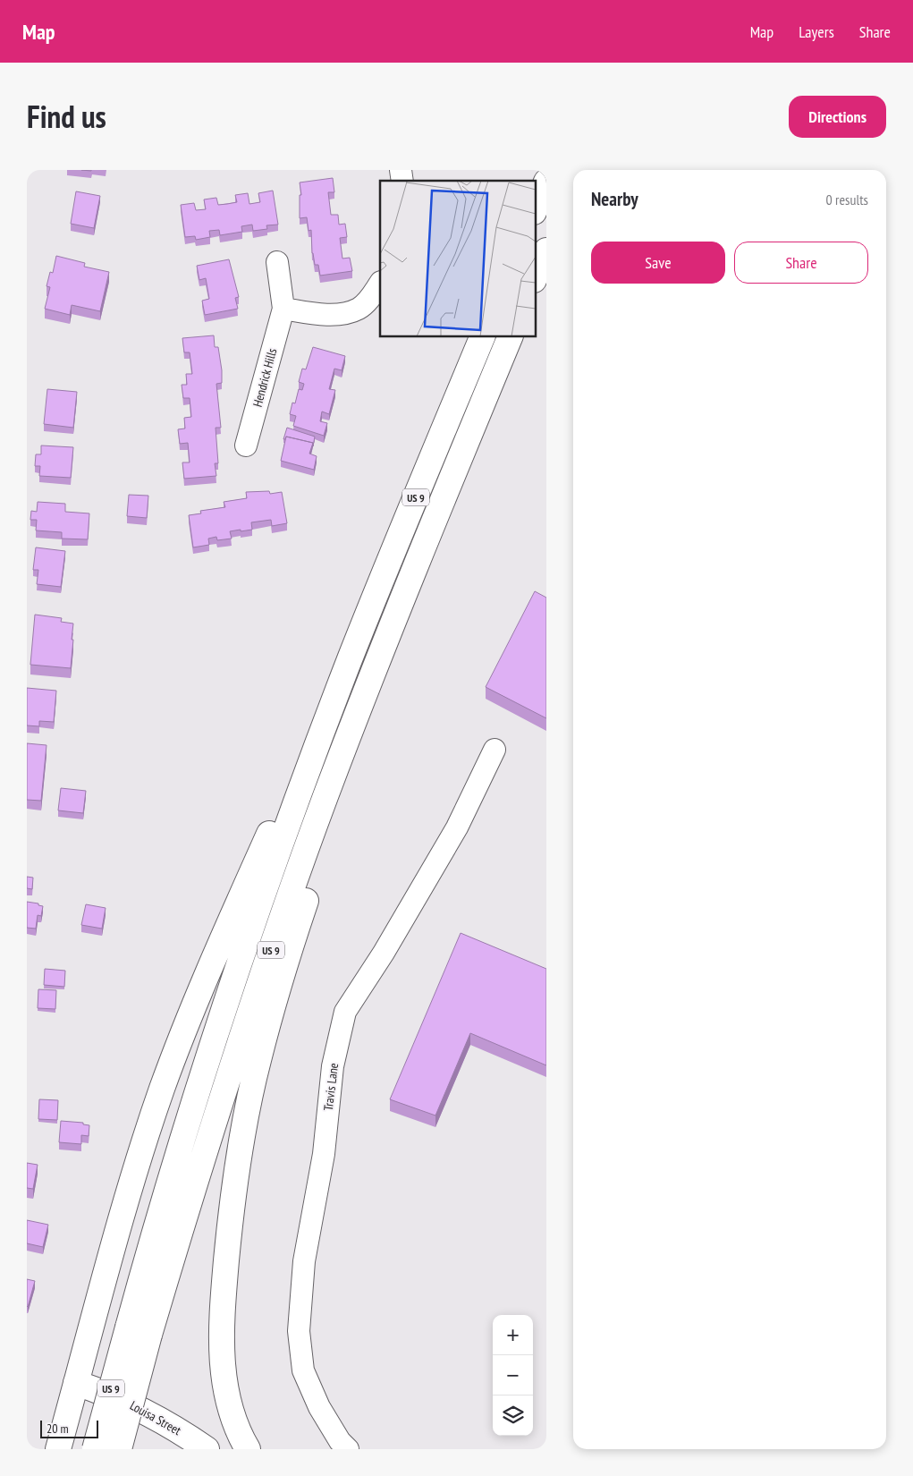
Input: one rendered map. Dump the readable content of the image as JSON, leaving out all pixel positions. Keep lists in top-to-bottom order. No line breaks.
{"streets":{"main road":["US 9","Louisa Street"],"street":["Hendrick Hills","Travis Lane"]},"scale_bar":"20 m","page":{"header":"Map","nav":["Map","Layers","Share"],"title":"Find us","buttons":["Directions",["Save","Share"]],"heading":["Nearby","0 results"],"map_buttons":["+","−"],"scale":"20 m"}}
